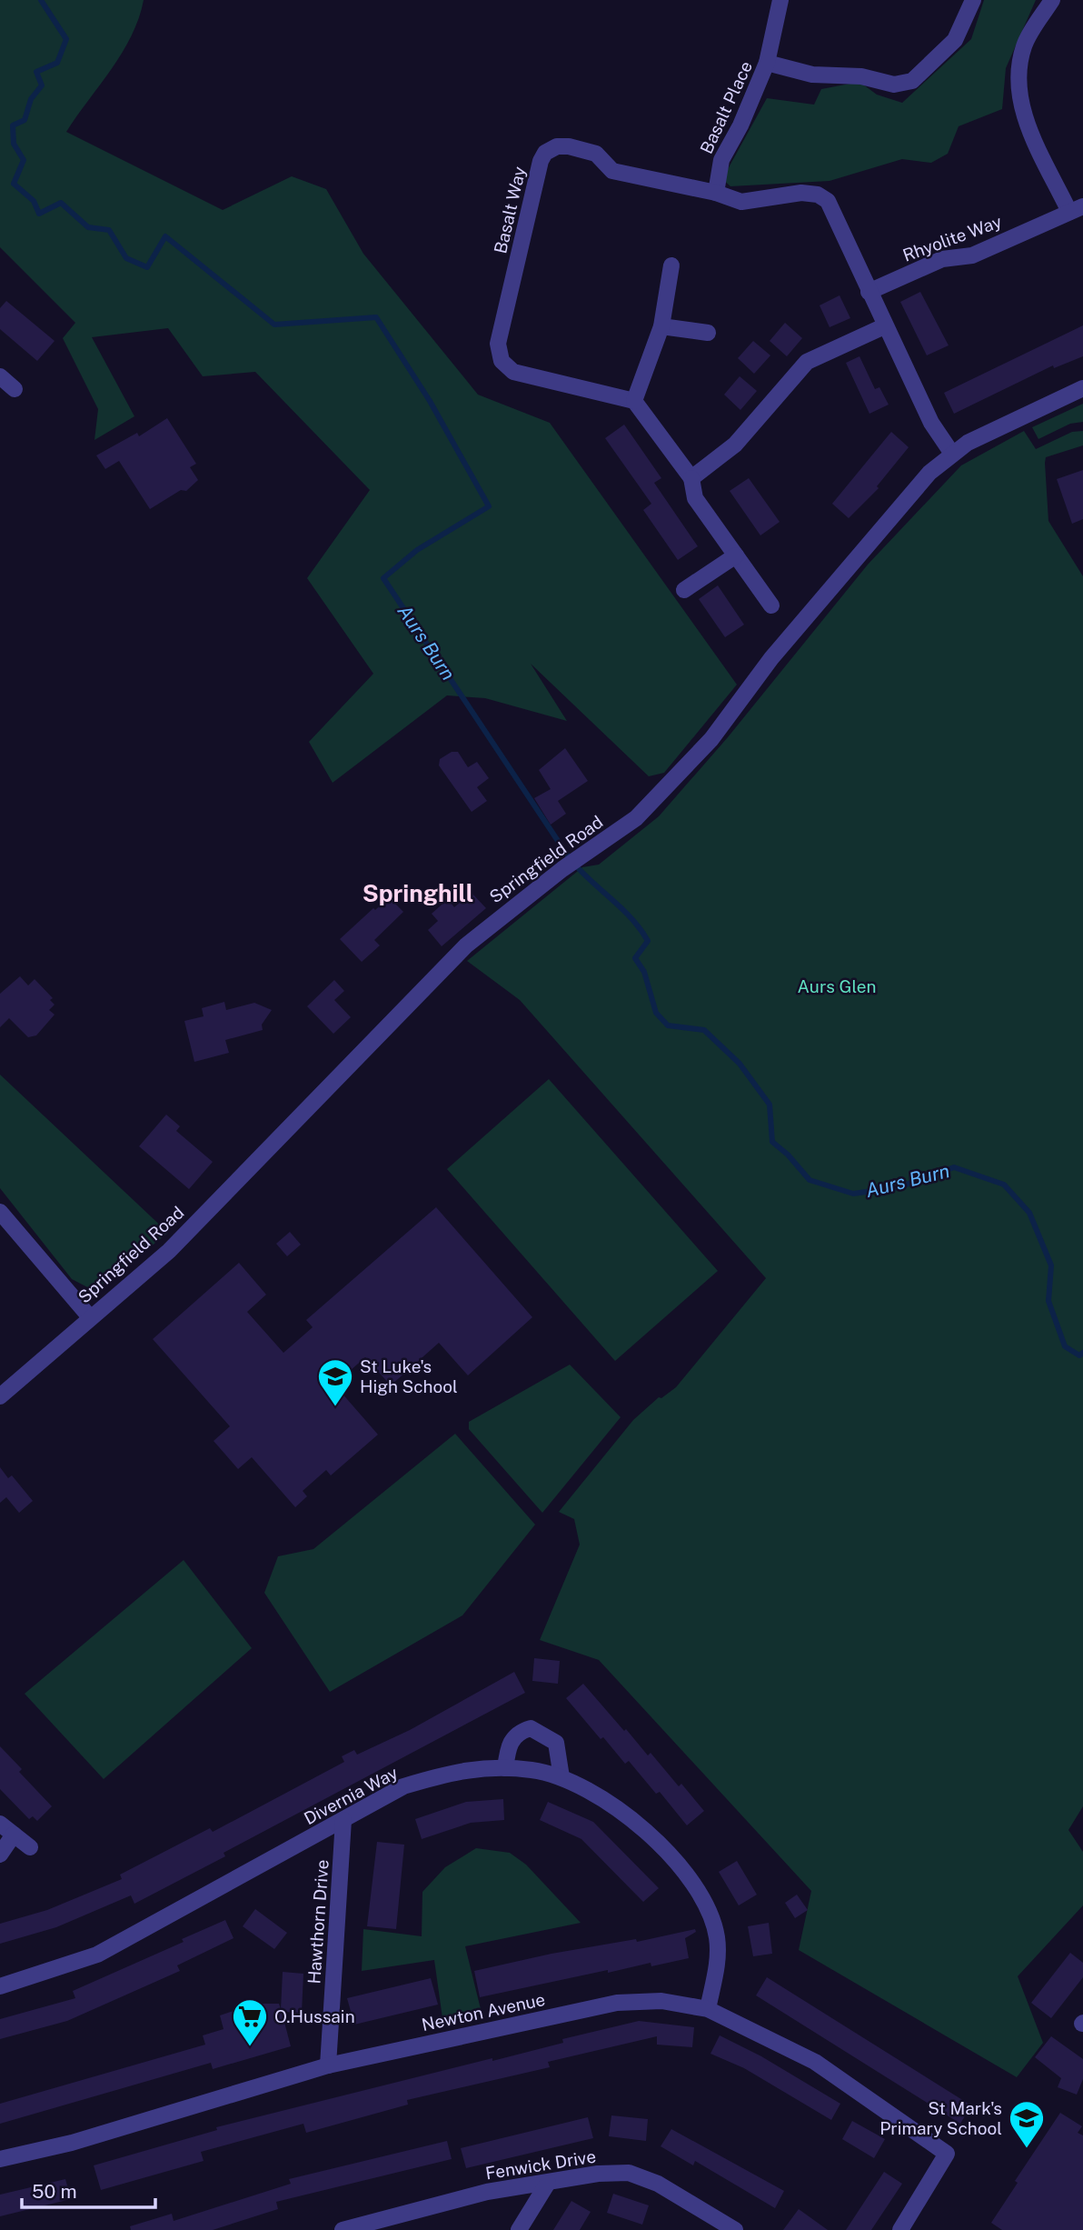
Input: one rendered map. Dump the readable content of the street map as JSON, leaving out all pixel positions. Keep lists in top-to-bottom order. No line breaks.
{"streets":{"street":["Basalt Place","Basalt Way","Rhyolite Way","Springfield Road","Divernia Way","Hawthorn Drive","Newton Avenue","Fenwick Drive"]},"crossings":[["Basalt Place","Basalt Way"],["Basalt Way","Rhyolite Way"],["Basalt Way","Springfield Road"],["Divernia Way","Hawthorn Drive"],["Divernia Way","Newton Avenue"],["Hawthorn Drive","Newton Avenue"]],"districts":["Springhill"],"water":["Aurs Burn"],"parks":["Aurs Glen"],"places":{"school or university":["St Luke's High School","St Mark's Primary School"],"supermarket":["O.Hussain"]},"scale_bar":"50 m"}
